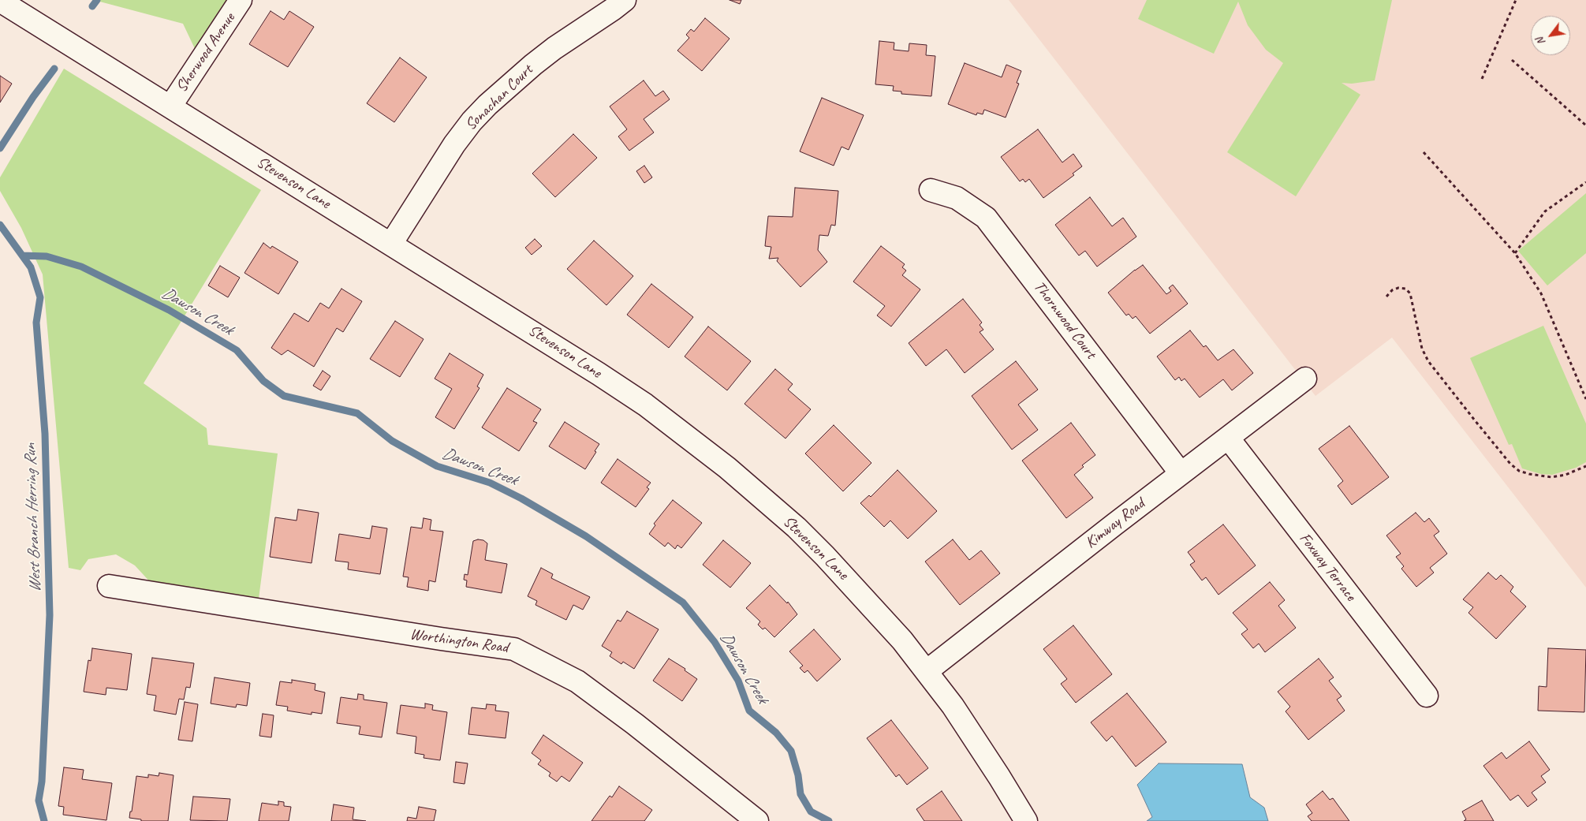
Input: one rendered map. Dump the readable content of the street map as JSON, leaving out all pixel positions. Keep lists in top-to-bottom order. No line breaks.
{"streets":{"street":["Sherwood Avenue","Sonachan Court","Stevenson Lane","Thornwood Court","Kimway Road","Foxway Terrace","Worthington Road"]},"crossings":[["Sherwood Avenue","Stevenson Lane"],["Sonachan Court","Stevenson Lane"],["Stevenson Lane","Kimway Road"],["Thornwood Court","Kimway Road"],["Kimway Road","Foxway Terrace"]],"water":["Dawson Creek","West Branch Herring Run"],"north":"bottom left"}
